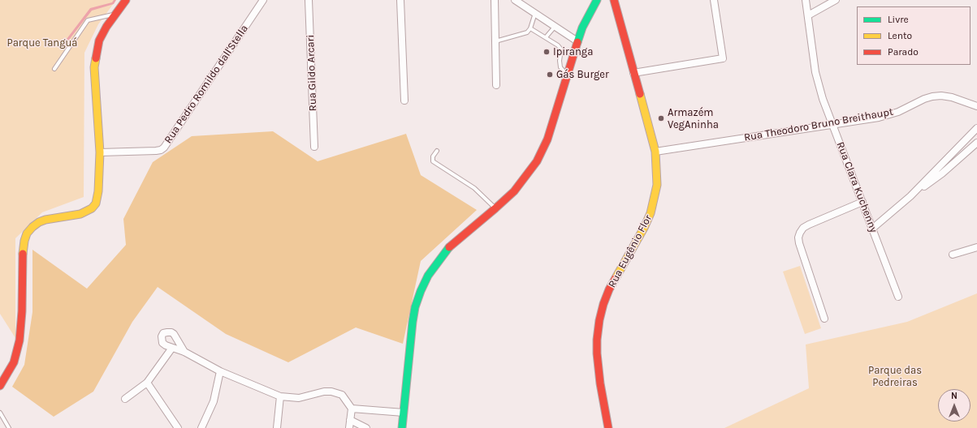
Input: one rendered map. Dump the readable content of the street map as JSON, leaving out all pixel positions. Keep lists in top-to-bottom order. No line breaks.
{"streets":{"street":["Rua Gildo Arcari","Rua Pedro Romildo dall'Stella","Rua Theodoro Bruno Breithaupt","Rua Clara Kuchenny","Rua Eugênio Flor"]},"crossings":[["Rua Theodoro Bruno Breithaupt","Rua Clara Kuchenny"],["Rua Theodoro Bruno Breithaupt","Rua Eugênio Flor"]],"parks":["Parque Tanguá","Parque das Pedreiras"],"places":["Ipiranga","Gás Burger","Armazém VegAninha"],"legend":["Livre","Lento","Parado"],"north":"top"}
